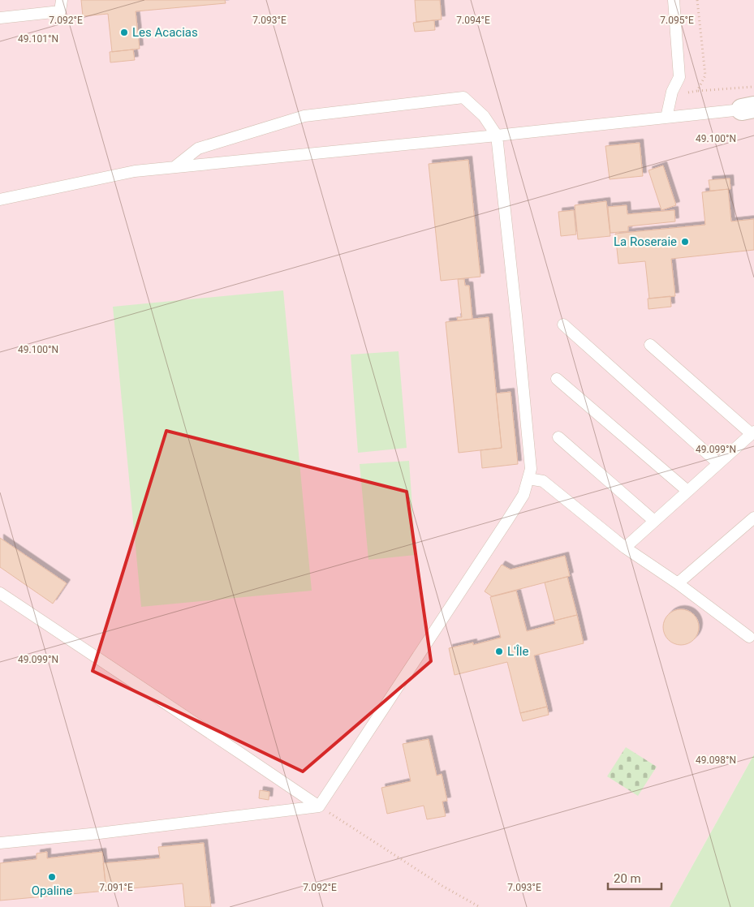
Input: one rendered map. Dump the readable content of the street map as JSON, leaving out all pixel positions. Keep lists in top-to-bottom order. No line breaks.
{"places":["Les Acacias","La Roseraie","L'Île","Opaline"],"scale_bar":"20 m","coordinates":["7.092°E","7.093°E","7.094°E","7.095°E","49.101°N","49.100°N","49.099°N","49.098°N","7.091°E"]}
